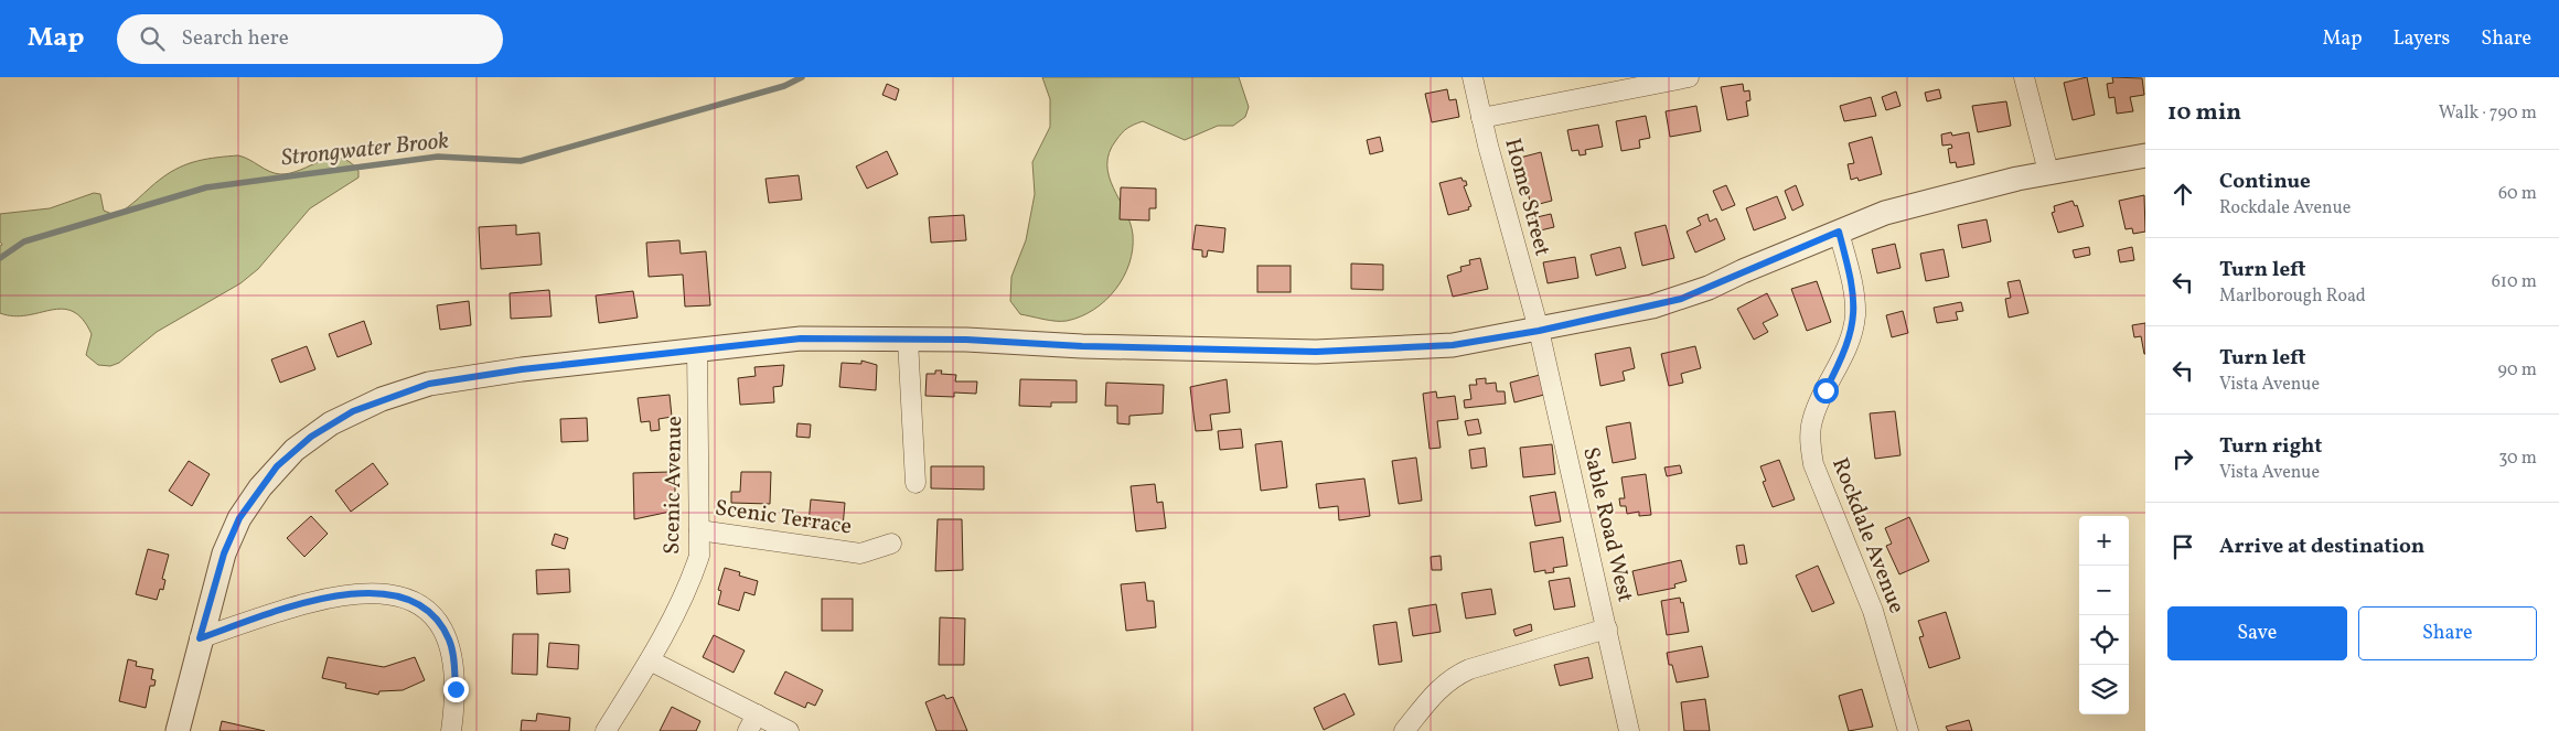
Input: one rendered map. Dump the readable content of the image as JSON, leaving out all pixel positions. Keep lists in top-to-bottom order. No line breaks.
{"streets":{"street":["Home Street","Scenic Avenue","Scenic Terrace","Sable Road West","Rockdale Avenue"]},"crossings":[["Home Street","Sable Road West"],["Scenic Avenue","Scenic Terrace"]],"water":["Strongwater Brook"],"page":{"header":"Map","search":"Search here","nav":["Map","Layers","Share"],"heading":["10 min","Walk · 790 m"],"list":[["Continue","Rockdale Avenue","60 m"],["Turn left","Marlborough Road","610 m"],["Turn left","Vista Avenue","90 m"],["Turn right","Vista Avenue","30 m"],"Arrive at destination"],"map_buttons":["+","−"],"buttons":["Save","Share"]}}
